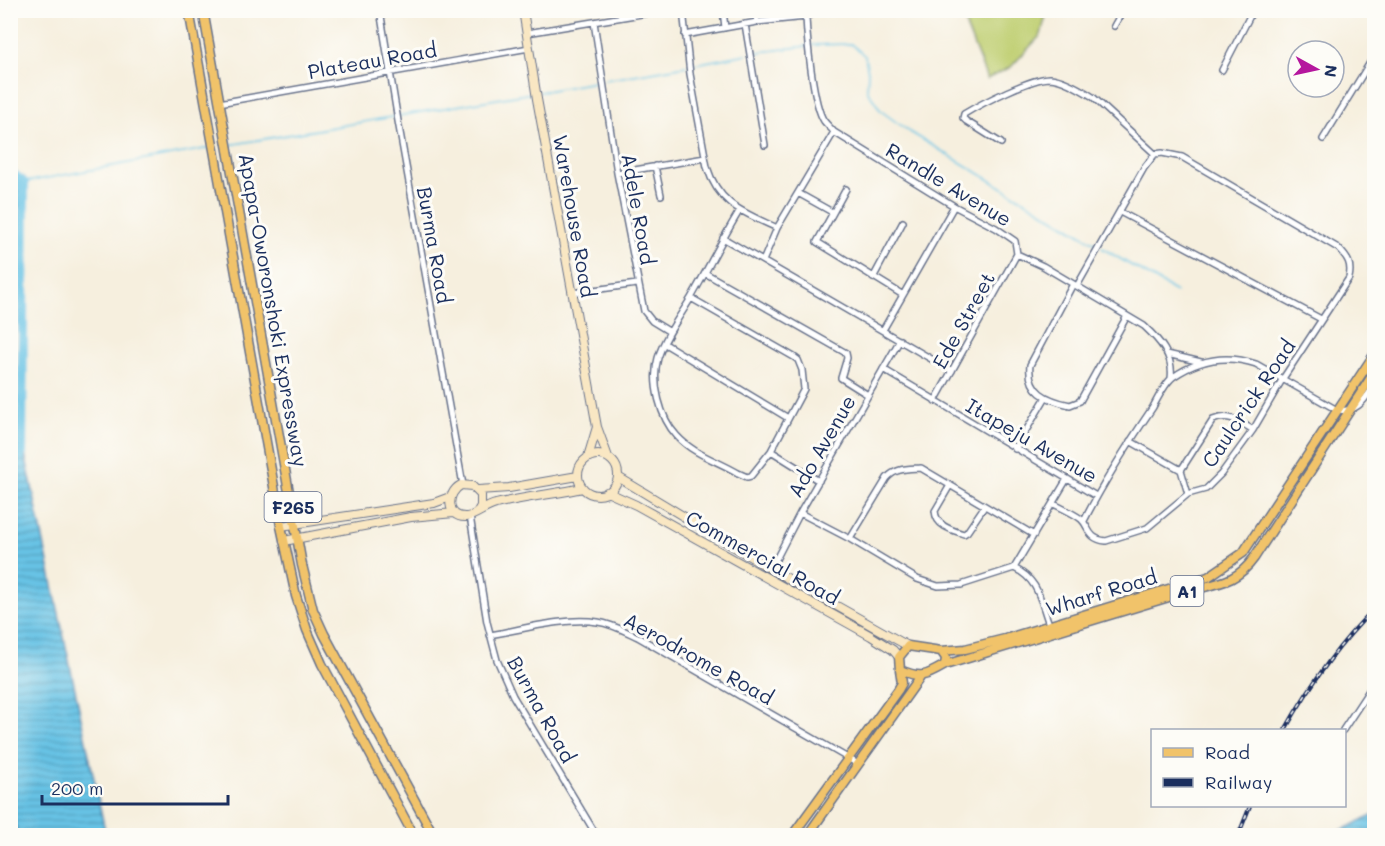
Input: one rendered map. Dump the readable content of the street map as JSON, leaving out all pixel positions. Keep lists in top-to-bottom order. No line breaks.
{"streets":{"main road":["Warehouse Road","Apapa-Oworonshoki Expressway","F265","Commercial Road","A1","Wharf Road"],"street":["Plateau Road","Randle Avenue","Adele Road","Burma Road","Ede Street","Caulcrick Road","Itapeju Avenue","Ado Avenue","Aerodrome Road"]},"crossings":[["Plateau Road","Warehouse Road"],["Plateau Road","Burma Road"],["Plateau Road","Apapa-Oworonshoki Expressway"],["Randle Avenue","Ede Street"],["Warehouse Road","Commercial Road"],["Burma Road","Aerodrome Road"],["Ede Street","Itapeju Avenue"],["Caulcrick Road","Itapeju Avenue"],["Itapeju Avenue","Ado Avenue"],["Itapeju Avenue","Wharf Road"],["Ado Avenue","Commercial Road"],["Commercial Road","Wharf Road"]],"legend":["Road","Railway"],"scale_bar":"200 m","north":"right"}
